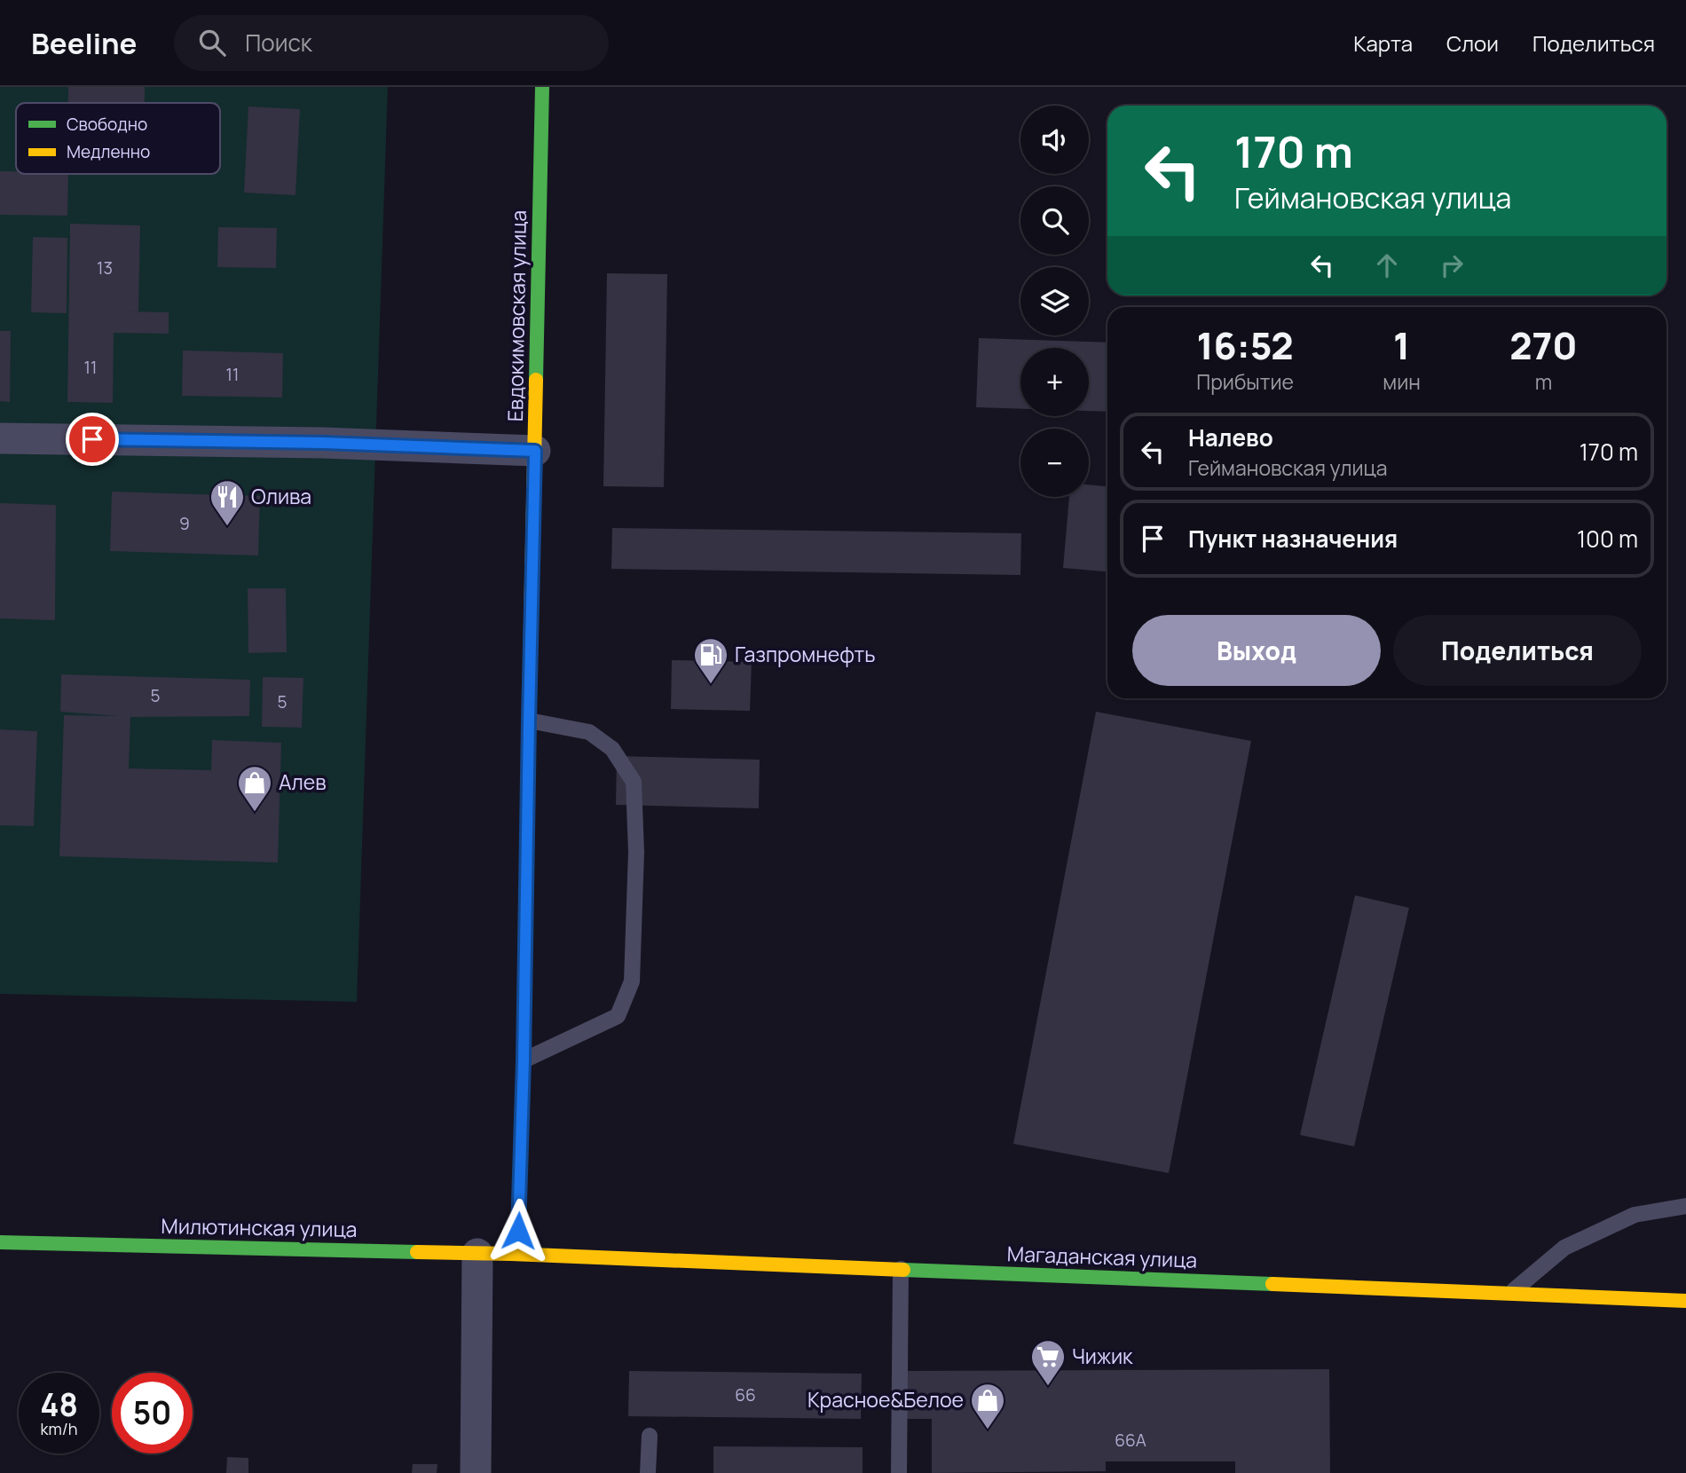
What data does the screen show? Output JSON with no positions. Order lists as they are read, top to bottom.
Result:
{
  "streets": {
    "main road": ["Евдокимовская улица", "Милютинская улица", "Магаданская улица"]
  },
  "crossings": [
    ["Евдокимовская улица", "Милютинская улица"],
    ["Евдокимовская улица", "Магаданская улица"],
    ["Милютинская улица", "Магаданская улица"]
  ],
  "places": {
    "restaurant": ["Олива"],
    "fuel station": ["Газпромнефть"],
    "shop": ["Алев", "Красное&Белое"],
    "supermarket": ["Чижик"]
  },
  "house_numbers": [
    "13",
    "11",
    "11",
    "9",
    "5",
    "5",
    "66",
    "66А"
  ],
  "legend": ["Свободно", "Медленно"],
  "page": {
    "header": "Beeline",
    "search": "Поиск",
    "nav": ["Карта", "Слои", "Поделиться"],
    "map_buttons": ["+", "−"],
    "turn": ["170 m", "Геймановская улица"],
    "eta": [
      "16:52",
      "Прибытие",
      "1",
      "мин",
      "270",
      "m"
    ],
    "list": [
      {
        "name": "Налево",
        "note": "Геймановская улица",
        "value": "170 m"
      },
      {
        "name": "Пункт назначения",
        "value": "100 m"
      }
    ],
    "buttons": ["Выход", "Поделиться"],
    "speed": "48 km/h",
    "limit": "50"
  }
}
